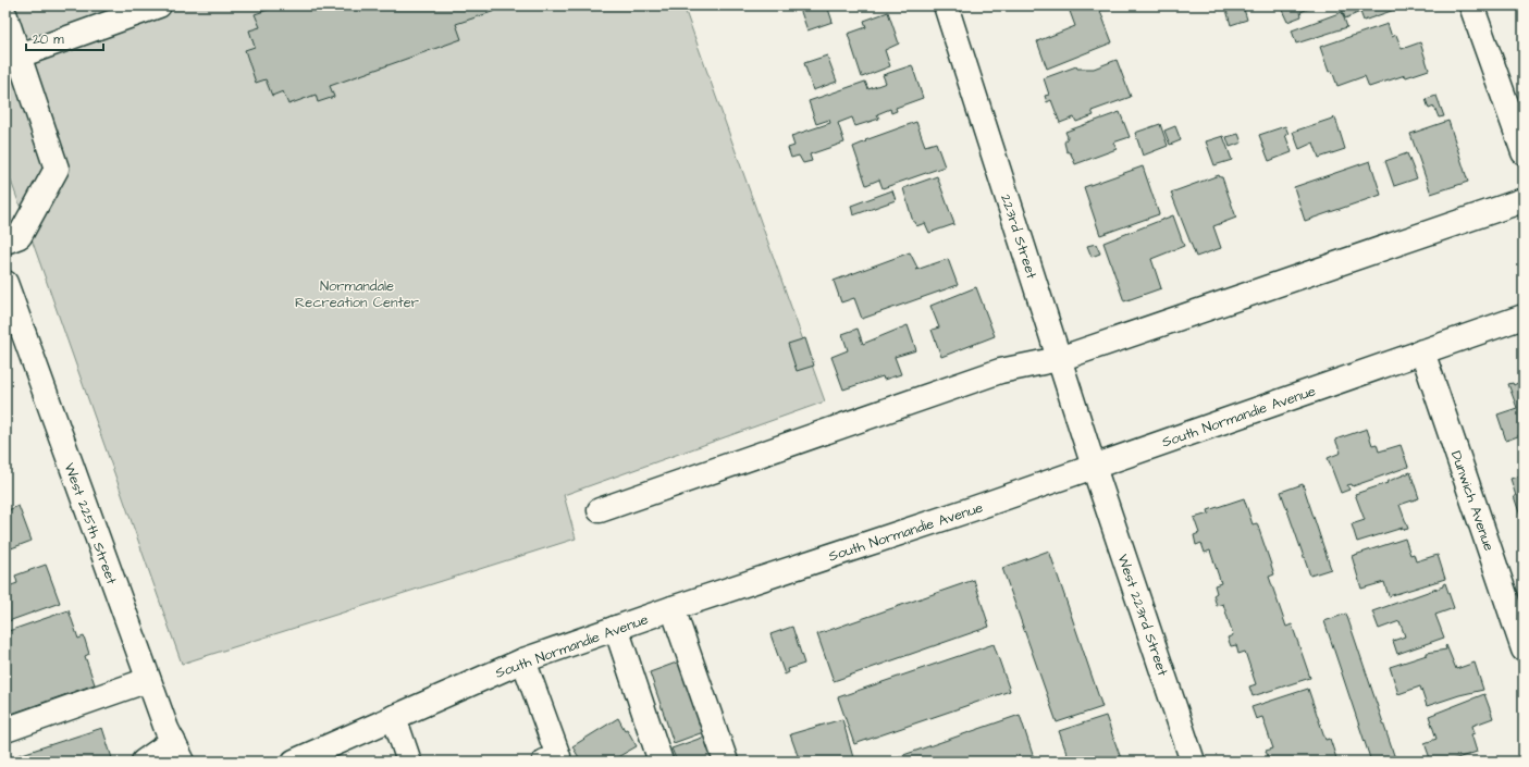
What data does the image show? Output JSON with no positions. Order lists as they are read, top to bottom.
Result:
{
  "streets": {
    "main road": [
      "223rd Street",
      "South Normandie Avenue",
      "Dunwich Avenue",
      "West 225th Street",
      "West 223rd Street"
    ]
  },
  "crossings": [
    ["223rd Street", "South Normandie Avenue"],
    ["223rd Street", "West 223rd Street"],
    ["South Normandie Avenue", "Dunwich Avenue"],
    ["South Normandie Avenue", "West 223rd Street"]
  ],
  "parks": ["Normandale Recreation Center"],
  "scale_bar": "20 m"
}
